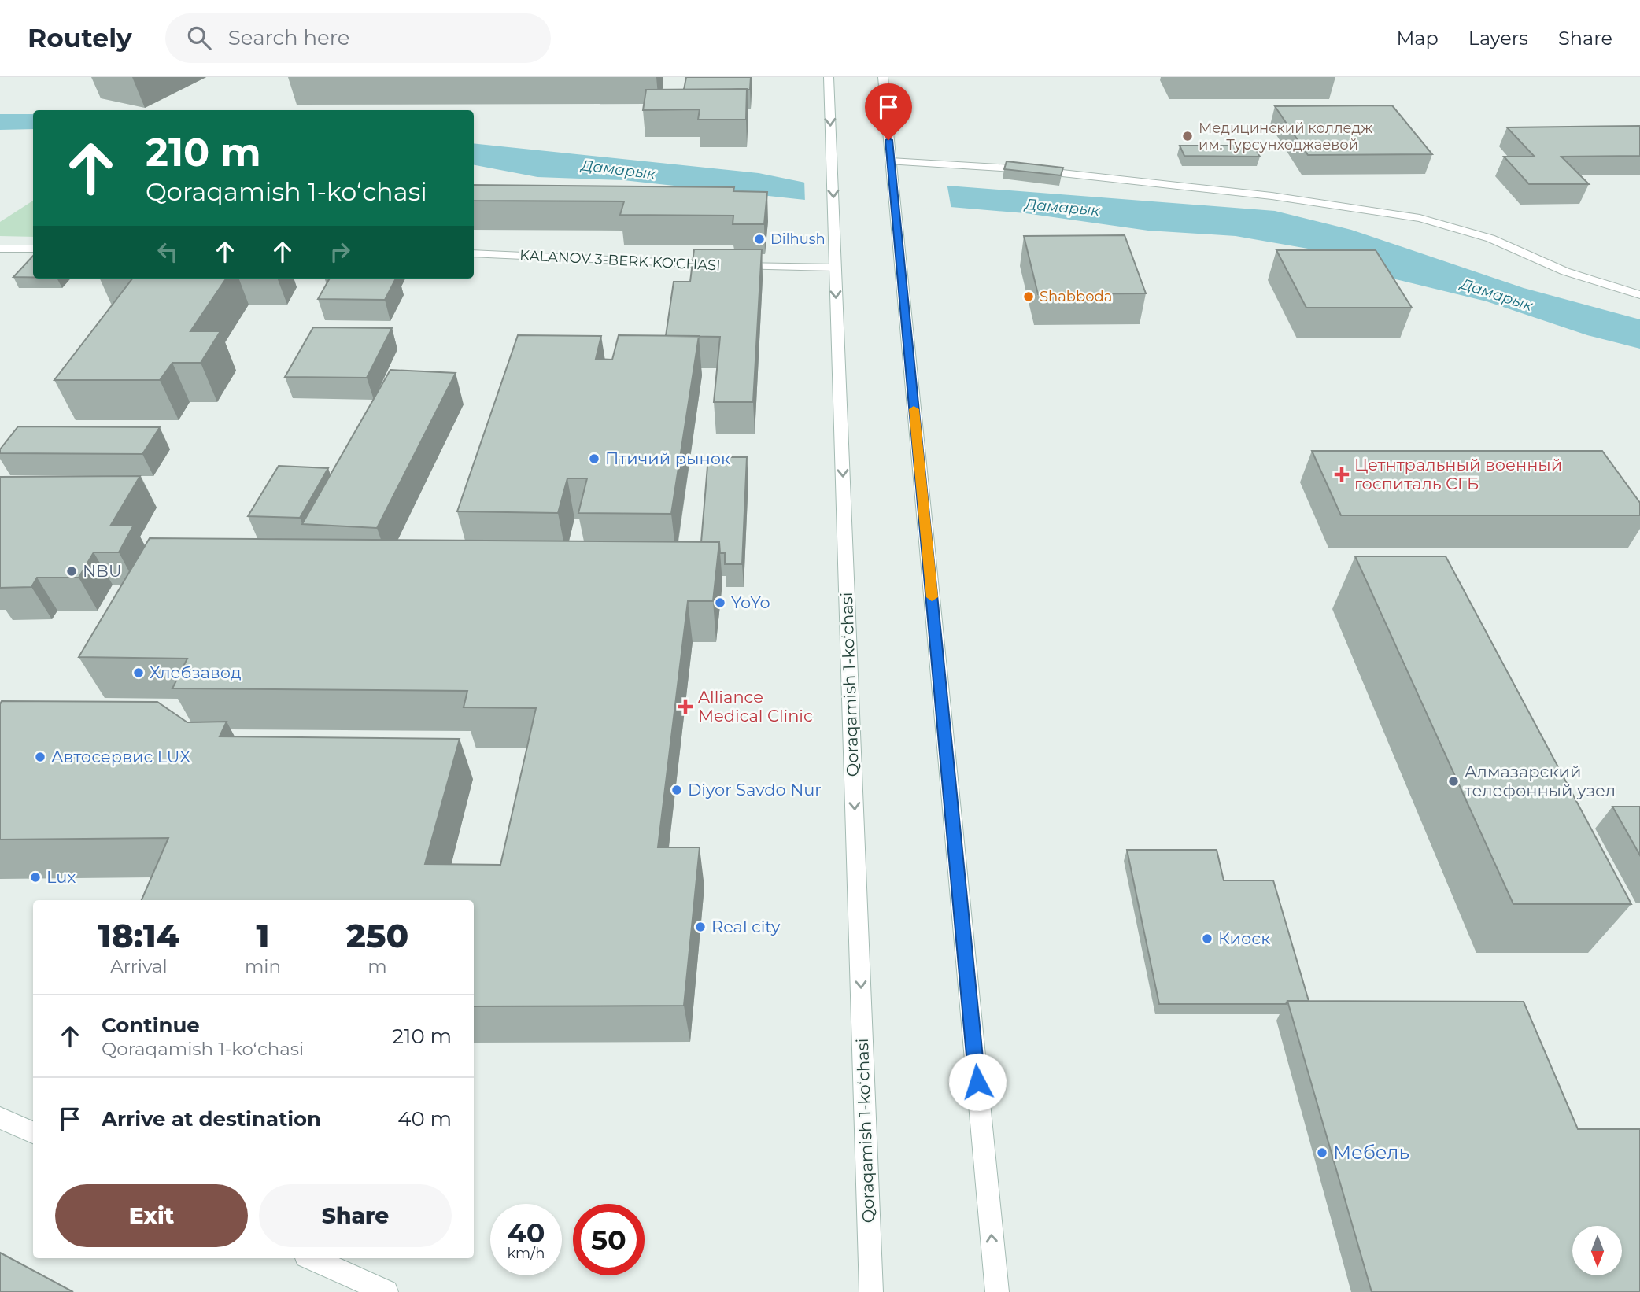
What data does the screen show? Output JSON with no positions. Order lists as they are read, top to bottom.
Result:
{
  "streets": {
    "main road": ["KALANOV 3-BERK KO'CHASI", "Qoraqamish 1-koʻchasi"]
  },
  "crossings": [
    ["KALANOV 3-BERK KO'CHASI", "Qoraqamish 1-koʻchasi"]
  ],
  "water": ["Дамарык"],
  "places": {
    "other": [
      "Медицинский колледж им. Турсунходжаевой",
      "Dilhush",
      "Shabboda",
      "Птичий рынок",
      "NBU",
      "YoYo",
      "Хлебзавод",
      "Автосервис LUX",
      "Алмазарский телефонный узел",
      "Diyor Savdo Nur",
      "Lux",
      "Real city",
      "Киоск",
      "Мебель"
    ],
    "health": ["Цетнтральный военный госпиталь СГБ", "Alliance Medical Clinic"]
  },
  "north": "bottom",
  "page": {
    "header": "Routely",
    "search": "Search here",
    "nav": ["Map", "Layers", "Share"],
    "turn": ["210 m", "Qoraqamish 1-koʻchasi"],
    "eta": [
      "18:14",
      "Arrival",
      "1",
      "min",
      "250",
      "m"
    ],
    "list": [
      {
        "name": "Continue",
        "note": "Qoraqamish 1-koʻchasi",
        "value": "210 m"
      },
      {
        "name": "Arrive at destination",
        "value": "40 m"
      }
    ],
    "buttons": ["Exit", "Share"],
    "speed": "40 km/h",
    "limit": "50"
  }
}
